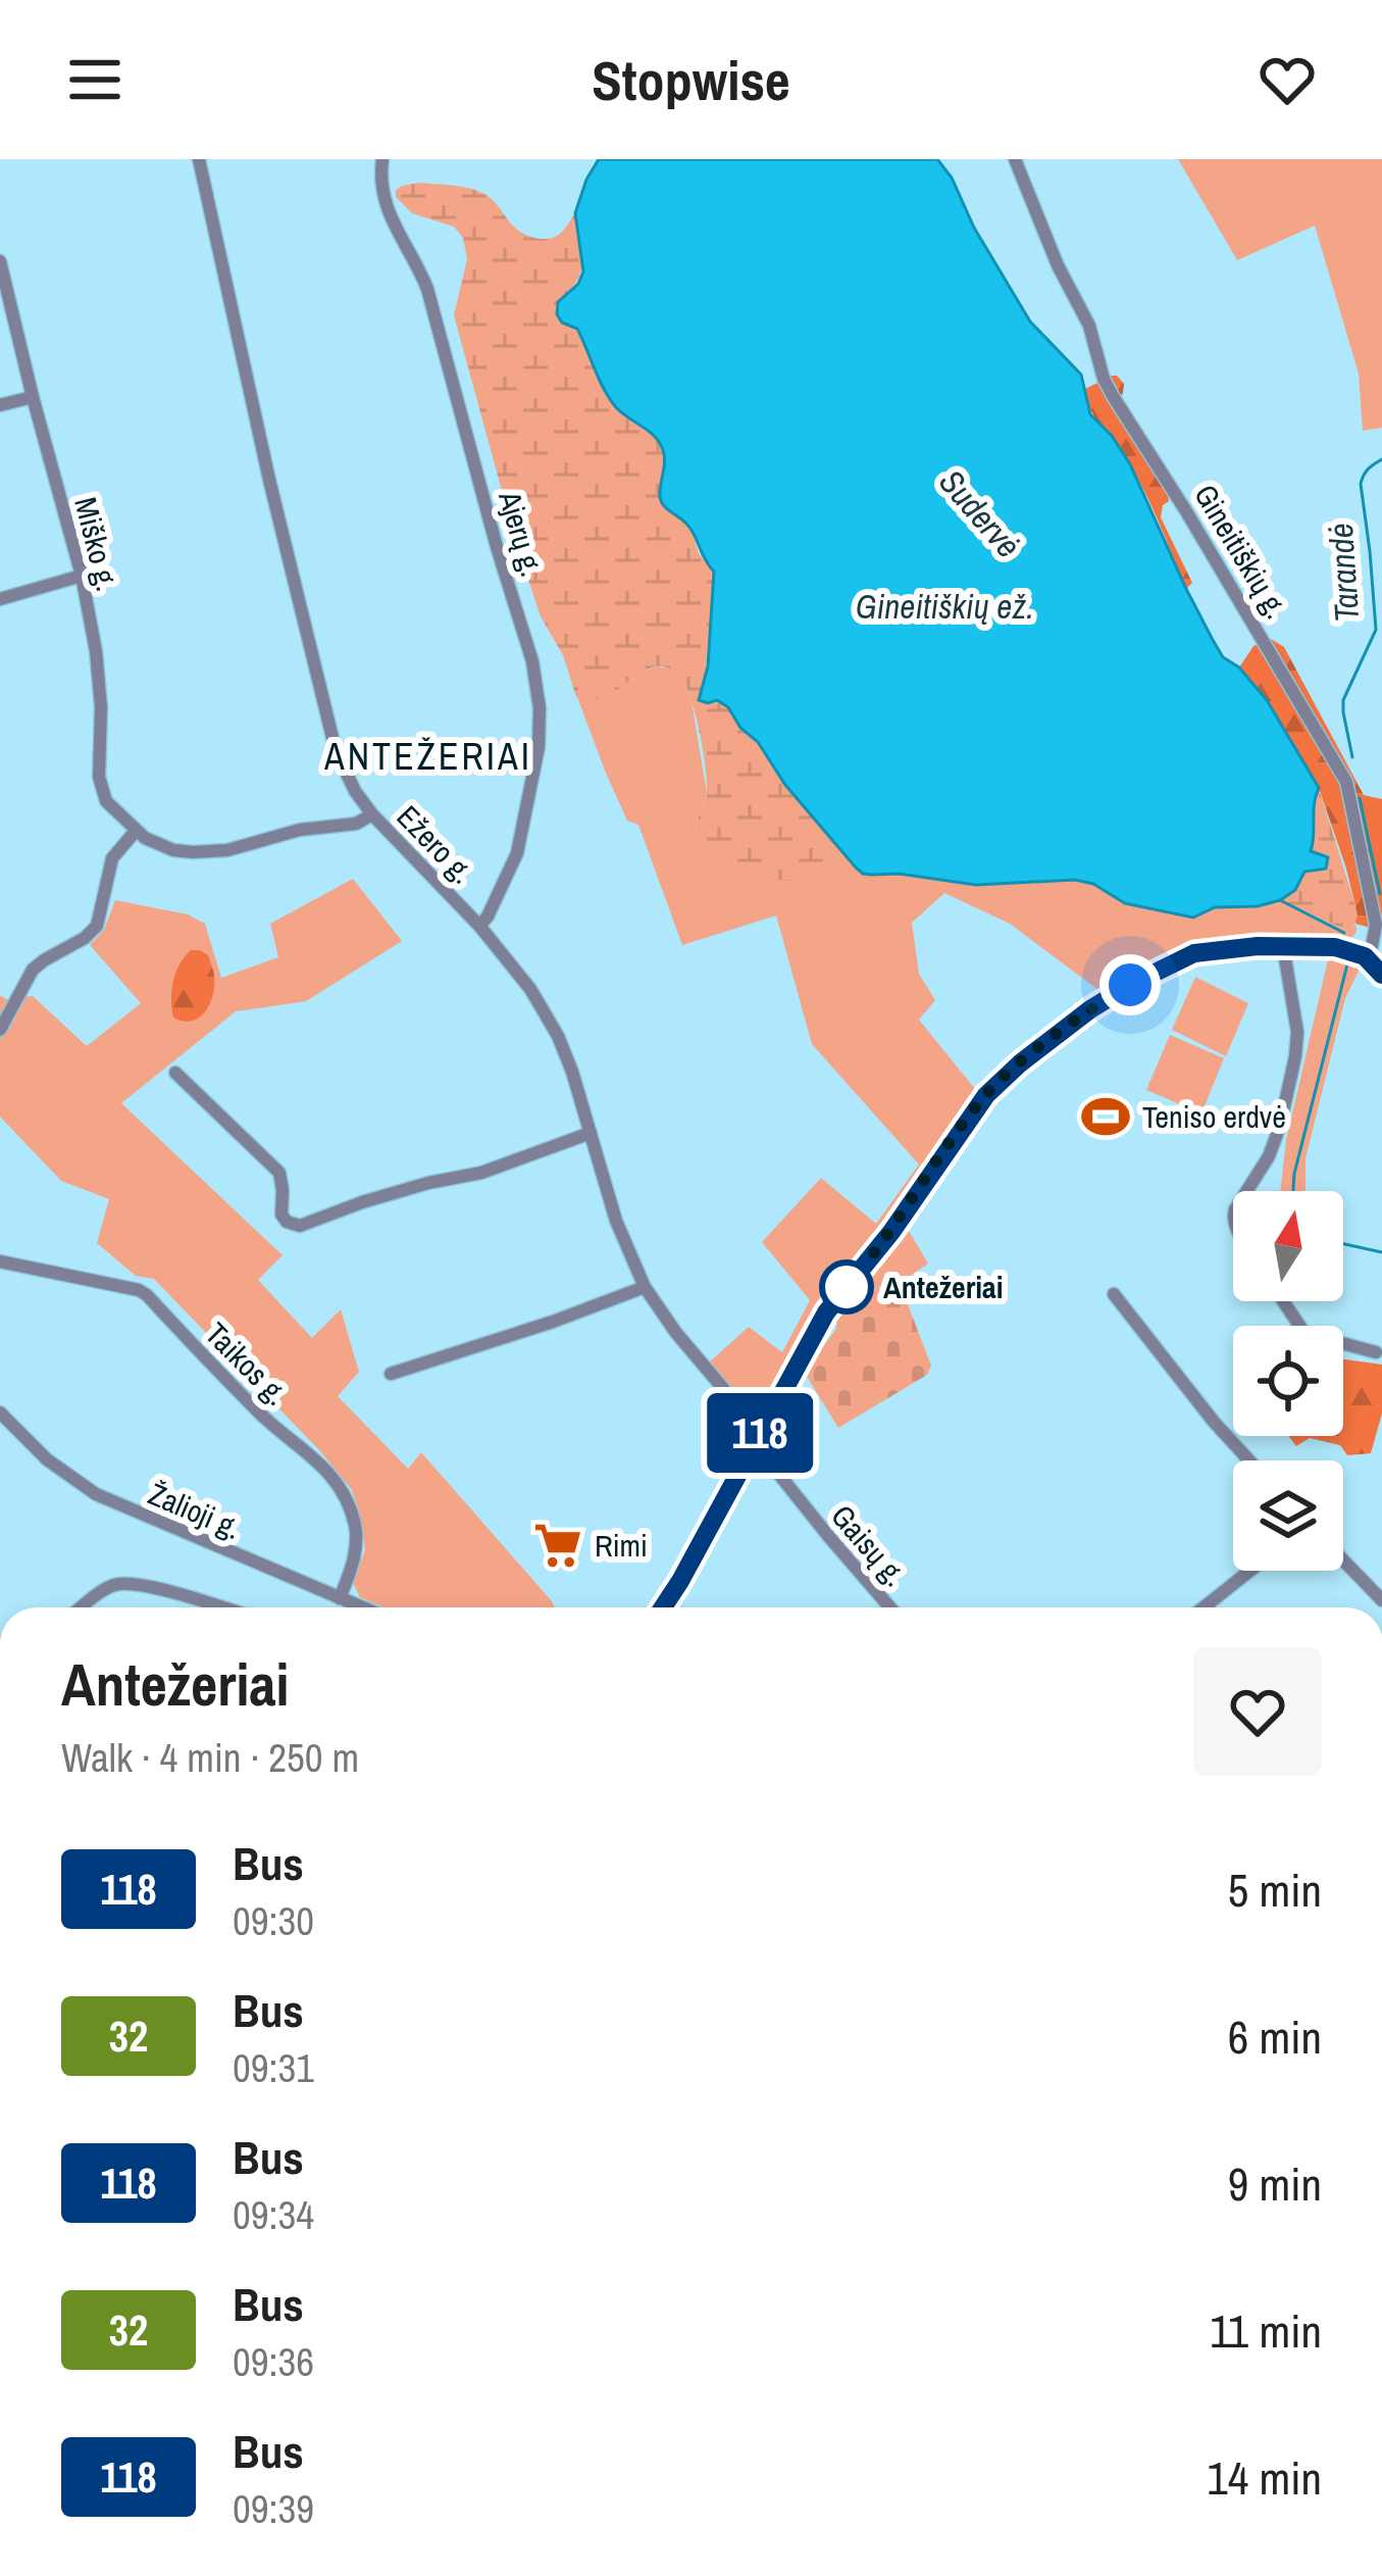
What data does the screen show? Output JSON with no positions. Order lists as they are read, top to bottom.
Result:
{
  "streets": {
    "street": [
      "Ajerų g.",
      "Miško g.",
      "Gineitiškių g.",
      "Ežero g.",
      "Taikos g.",
      "Žalioji g.",
      "Gaisų g."
    ]
  },
  "crossings": [
    ["Ajerų g.", "Ežero g."],
    ["Taikos g.", "Žalioji g."]
  ],
  "districts": ["ANTEŽERIAI"],
  "water": ["Sudervė", "Tarandė", "Gineitiškių ež."],
  "places": {
    "sports": ["Teniso erdvė"],
    "other": ["Antežeriai"],
    "supermarket": ["Rimi"]
  },
  "lines": ["bus line 118"],
  "north": "top",
  "page": {
    "header": "Stopwise",
    "on_map": "118",
    "heading": ["Antežeriai", "Walk · 4 min · 250 m"],
    "list": [
      {
        "mark": "118",
        "name": "Bus",
        "note": "09:30",
        "value": "5 min"
      },
      {
        "mark": "32",
        "name": "Bus",
        "note": "09:31",
        "value": "6 min"
      },
      {
        "mark": "118",
        "name": "Bus",
        "note": "09:34",
        "value": "9 min"
      },
      {
        "mark": "32",
        "name": "Bus",
        "note": "09:36",
        "value": "11 min"
      },
      {
        "mark": "118",
        "name": "Bus",
        "note": "09:39",
        "value": "14 min"
      }
    ]
  }
}
